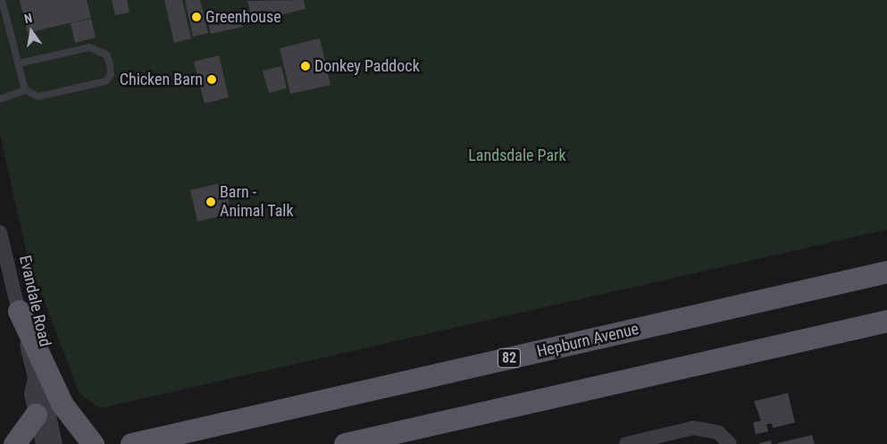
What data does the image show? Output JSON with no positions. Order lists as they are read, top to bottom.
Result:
{
  "streets": {
    "main road": ["Hepburn Avenue", "82"],
    "street": ["Evandale Road"]
  },
  "parks": ["Landsdale Park"],
  "places": [
    "Greenhouse",
    "Donkey Paddock",
    "Chicken Barn",
    "Barn - Animal Talk"
  ],
  "north": "top"
}
